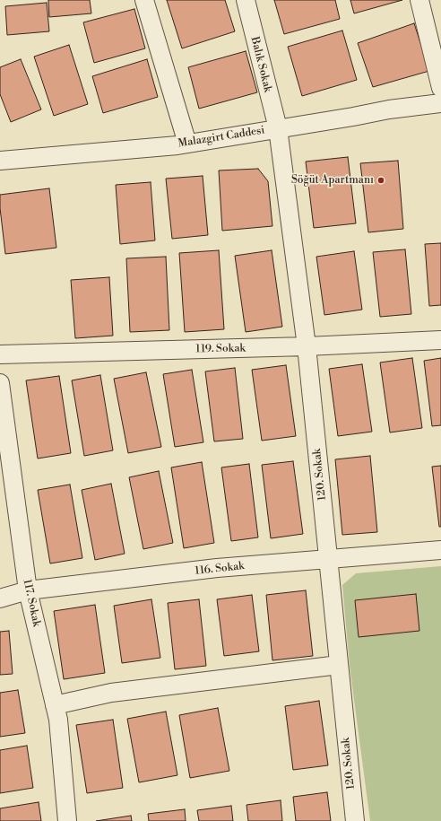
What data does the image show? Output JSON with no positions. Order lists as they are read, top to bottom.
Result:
{
  "streets": {
    "street": [
      "Balık Sokak",
      "Malazgirt Caddesi",
      "119. Sokak",
      "120. Sokak",
      "116. Sokak",
      "117. Sokak"
    ]
  },
  "crossings": [
    ["Balık Sokak", "Malazgirt Caddesi"],
    ["Balık Sokak", "120. Sokak"],
    ["Malazgirt Caddesi", "120. Sokak"],
    ["119. Sokak", "120. Sokak"],
    ["120. Sokak", "116. Sokak"],
    ["116. Sokak", "117. Sokak"]
  ],
  "places": ["Söğüt Apartmanı"]
}
